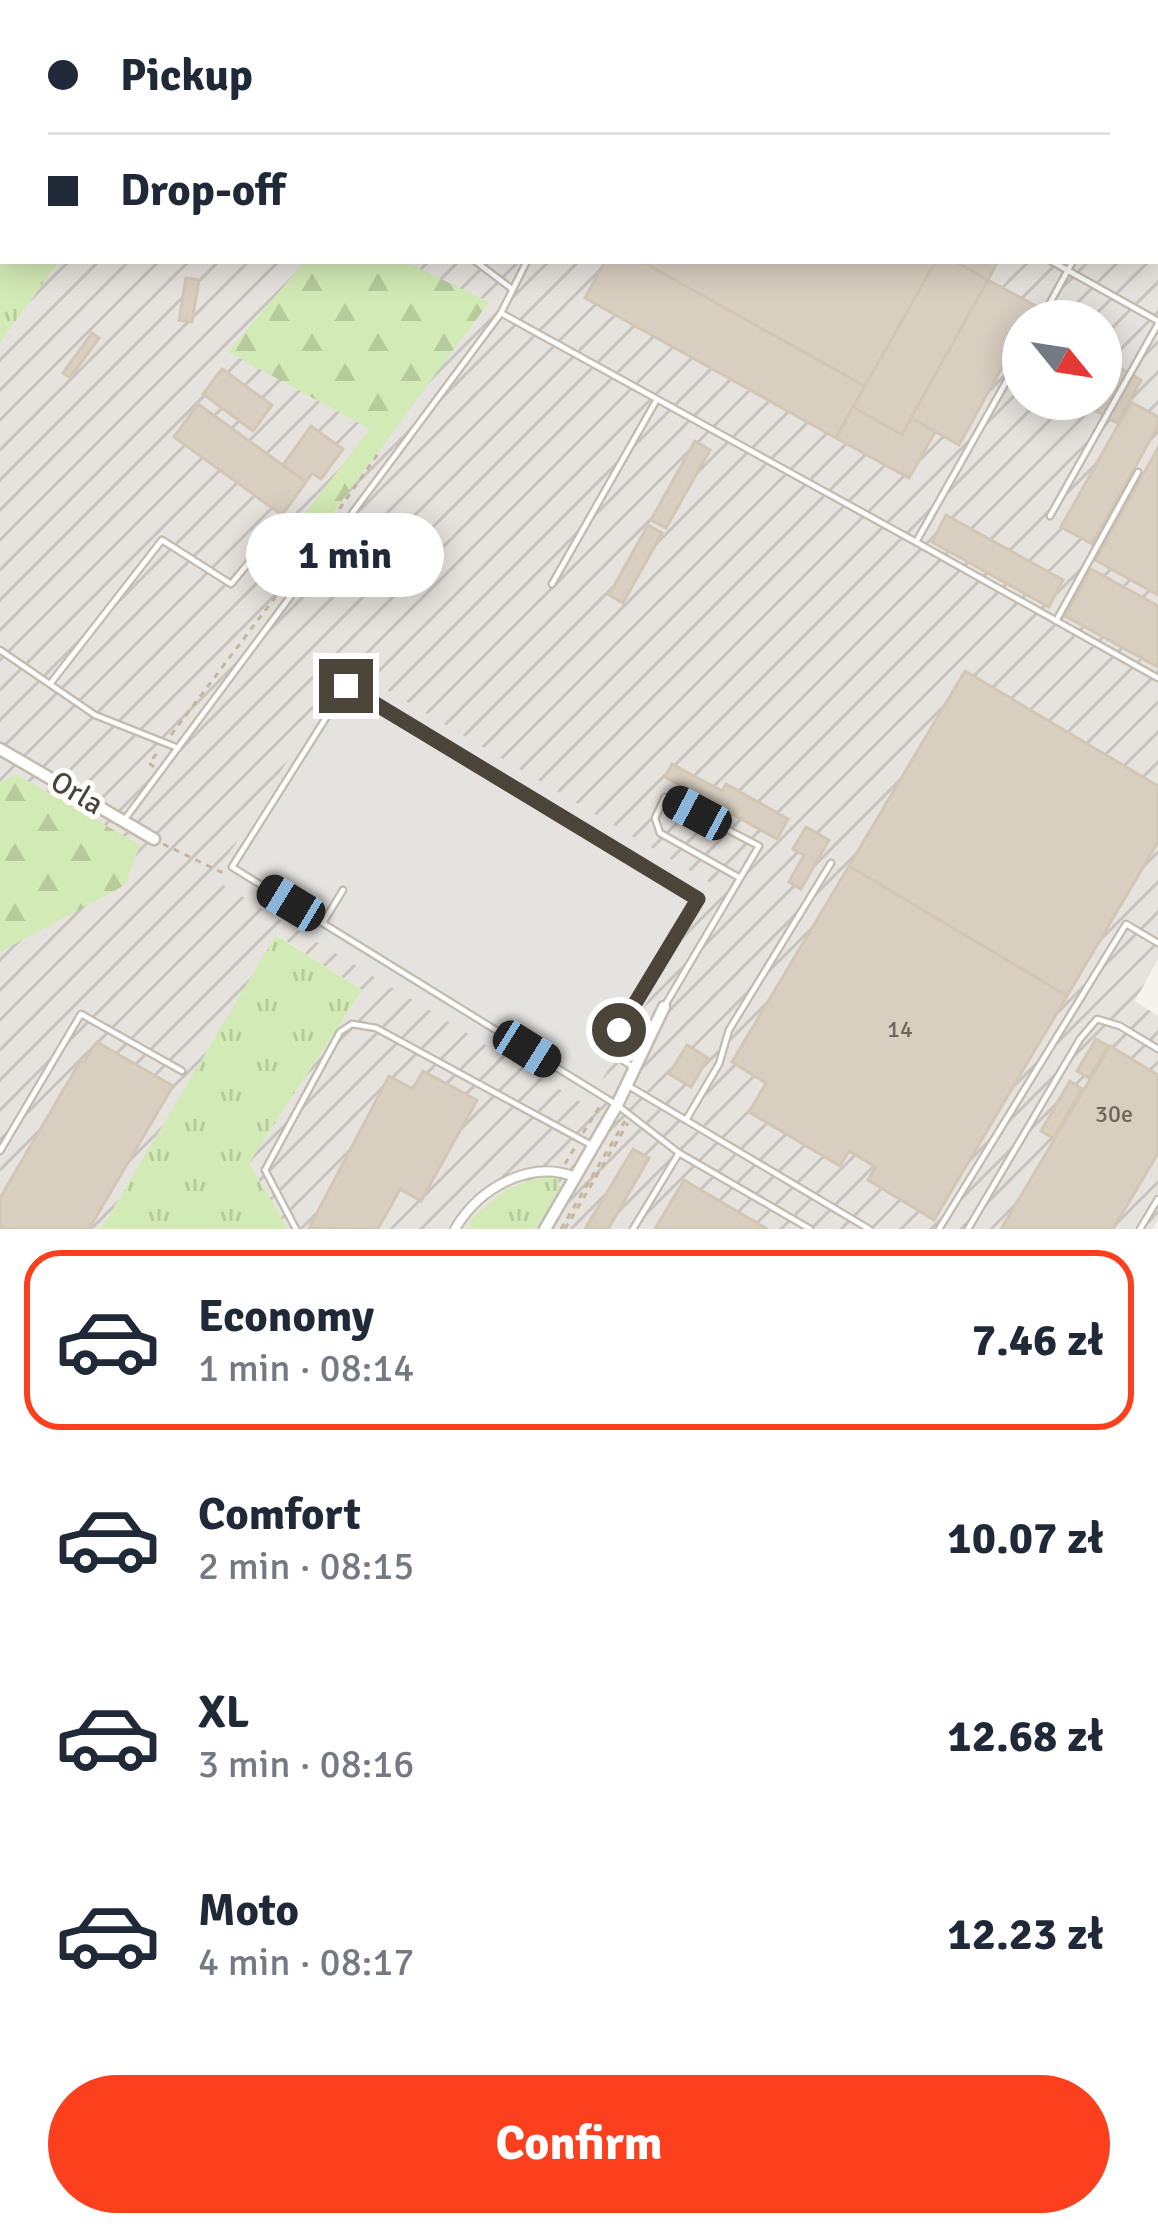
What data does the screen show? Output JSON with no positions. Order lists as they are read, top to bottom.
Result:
{
  "streets": {
    "street": ["Orla"]
  },
  "house_numbers": ["14", "30e"],
  "north": "bottom right",
  "page": {
    "banner": ["Pickup", "Drop-off"],
    "bubble": "1 min",
    "list": [
      {
        "name": "Economy",
        "note": "1 min · 08:14",
        "value": "7.46 zł"
      },
      {
        "name": "Comfort",
        "note": "2 min · 08:15",
        "value": "10.07 zł"
      },
      {
        "name": "XL",
        "note": "3 min · 08:16",
        "value": "12.68 zł"
      },
      {
        "name": "Moto",
        "note": "4 min · 08:17",
        "value": "12.23 zł"
      }
    ],
    "buttons": "Confirm"
  }
}
